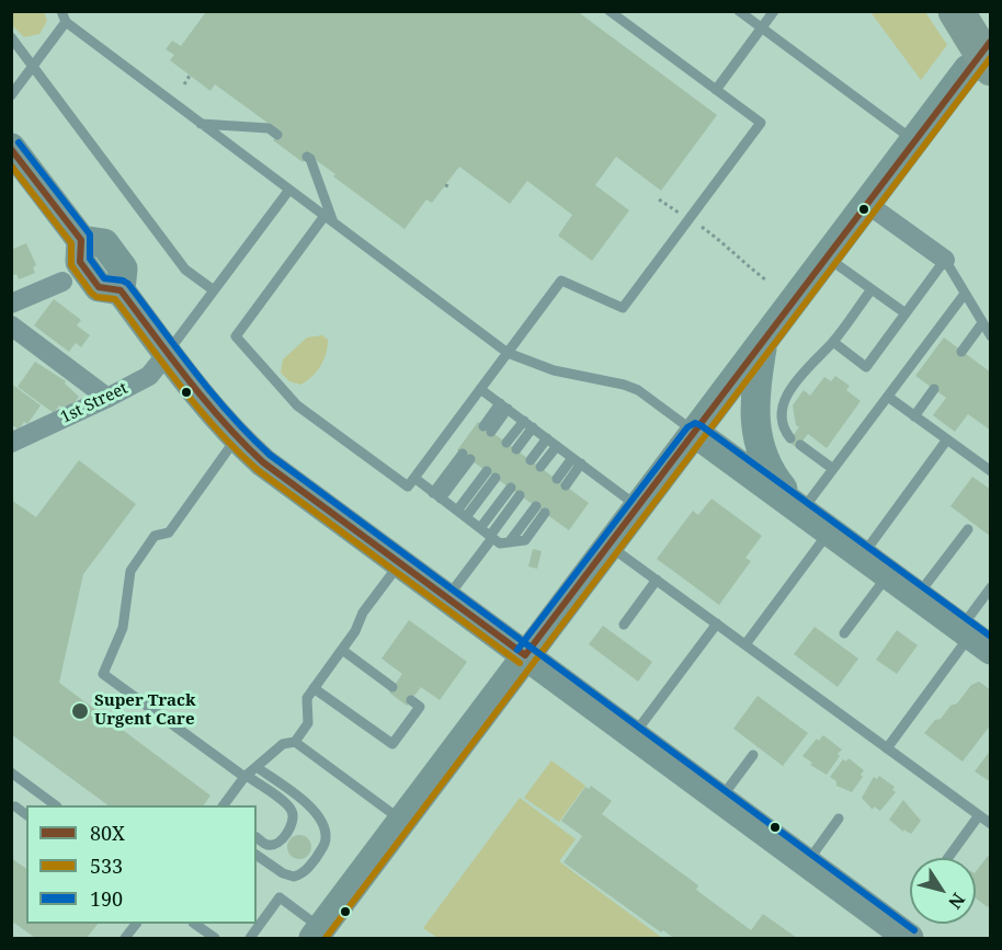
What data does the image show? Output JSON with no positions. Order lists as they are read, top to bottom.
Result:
{
  "streets": {
    "street": ["1st Street"]
  },
  "places": ["Super Track Urgent Care"],
  "lines": ["transit line 80X", "transit line 533", "transit line 190"],
  "legend": ["80X", "533", "190"],
  "north": "bottom right"
}
